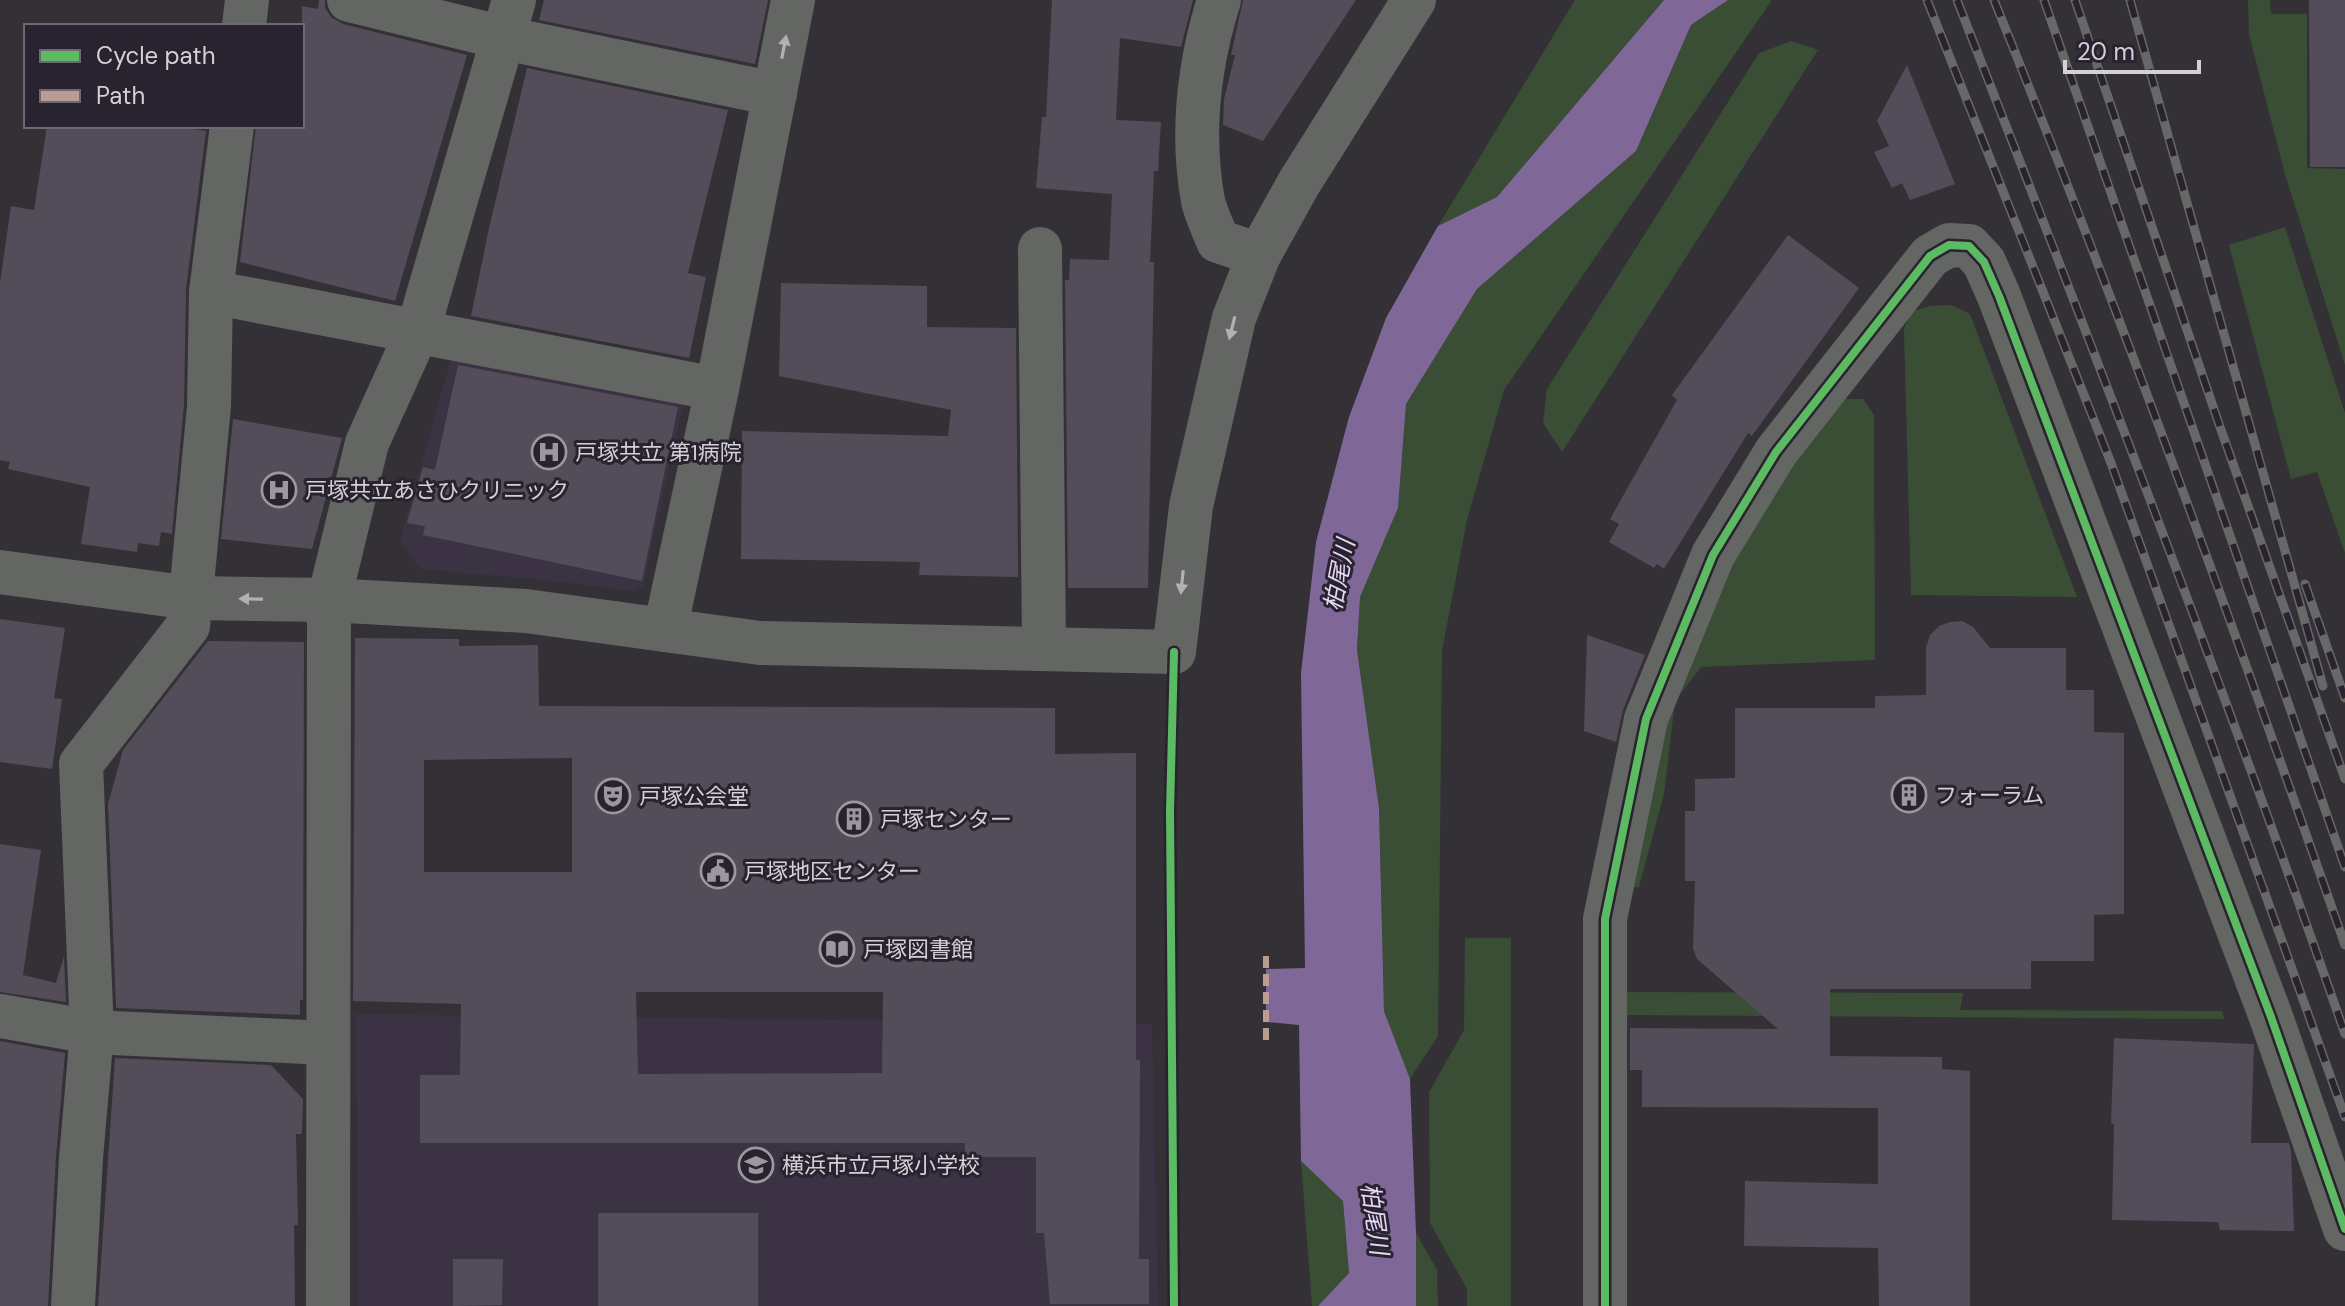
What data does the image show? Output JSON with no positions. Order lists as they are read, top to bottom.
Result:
{
  "water": ["柏尾川"],
  "places": {
    "hospital": ["戸塚共立 第1病院", "戸塚共立あさひクリニック"],
    "building": ["フォーラム", "戸塚センター"],
    "theatre": ["戸塚公会堂"],
    "public building": ["戸塚地区センター"],
    "library": ["戸塚図書館"],
    "school or university": ["横浜市立戸塚小学校"]
  },
  "legend": ["Cycle path", "Path"],
  "scale_bar": "20 m"
}
